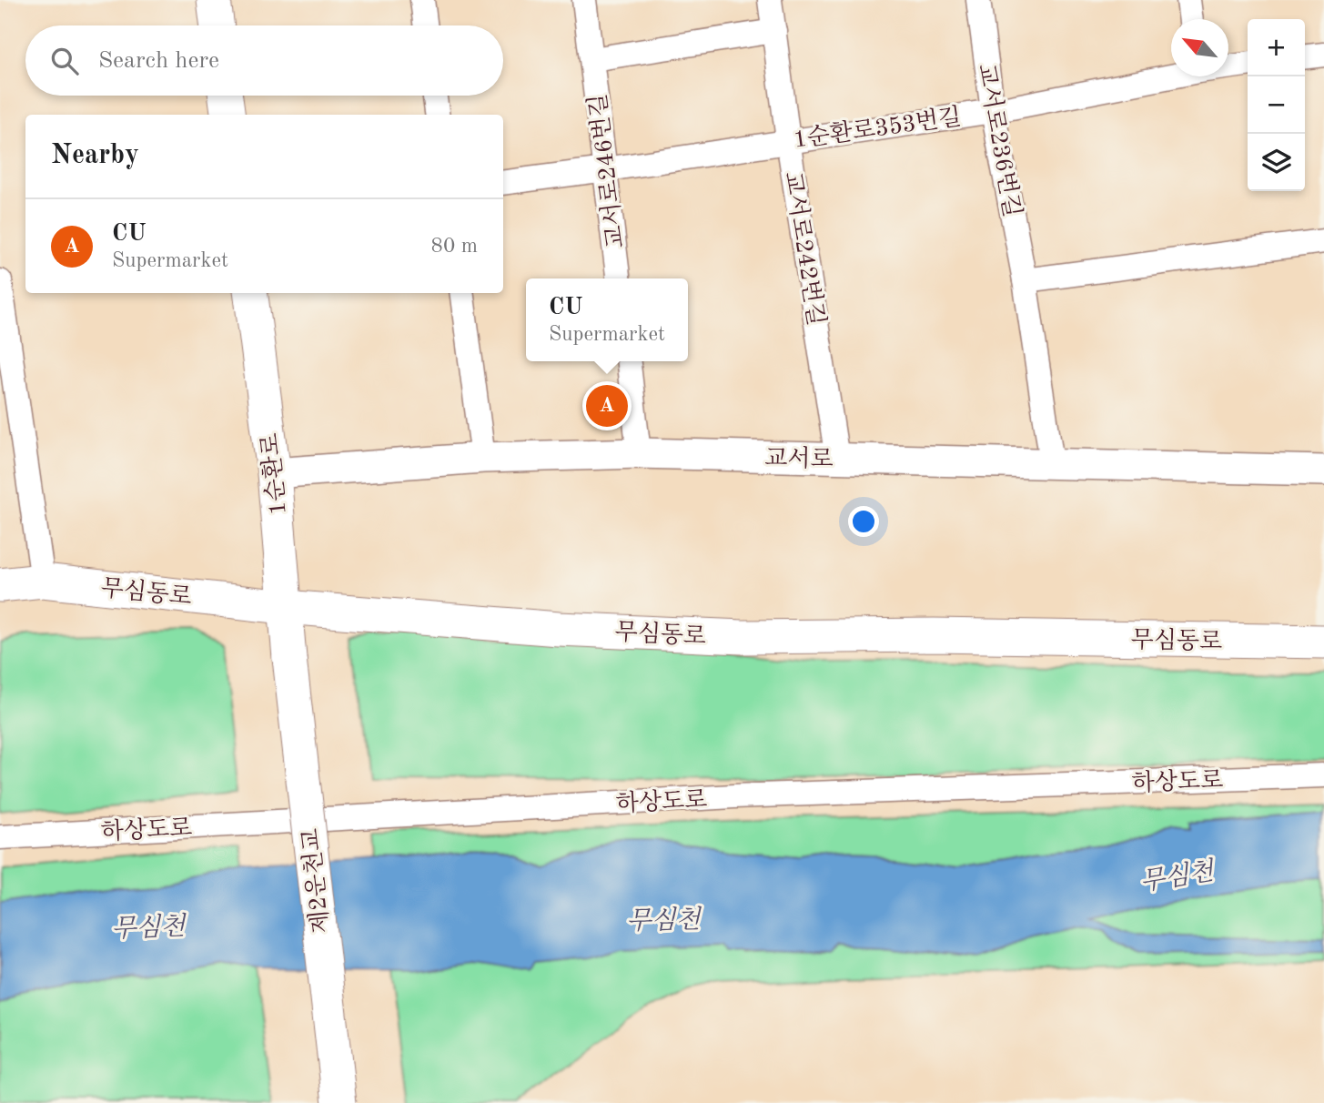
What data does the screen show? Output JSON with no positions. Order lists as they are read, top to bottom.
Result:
{
  "streets": {
    "main road": ["1순환로", "무심동로", "제2운천교"],
    "street": [
      "1순환로353번길",
      "교서로236번길",
      "교서로246번길",
      "교서로242번길",
      "교서로",
      "하상도로"
    ]
  },
  "crossings": [
    ["1순환로353번길", "교서로236번길"],
    ["1순환로353번길", "교서로246번길"],
    ["1순환로353번길", "교서로242번길"],
    ["교서로236번길", "교서로"],
    ["교서로246번길", "교서로242번길"],
    ["교서로242번길", "교서로"],
    ["교서로", "1순환로"],
    ["1순환로", "무심동로"],
    ["1순환로", "제2운천교"]
  ],
  "water": ["무심천"],
  "north": "top left",
  "page": {
    "map_buttons": ["+", "−"],
    "search": "Search here",
    "heading": "Nearby",
    "list": [
      {
        "mark": "A",
        "name": "CU",
        "note": "Supermarket",
        "value": "80 m"
      }
    ],
    "popup": ["CU", "Supermarket"],
    "pins": "A"
  }
}
